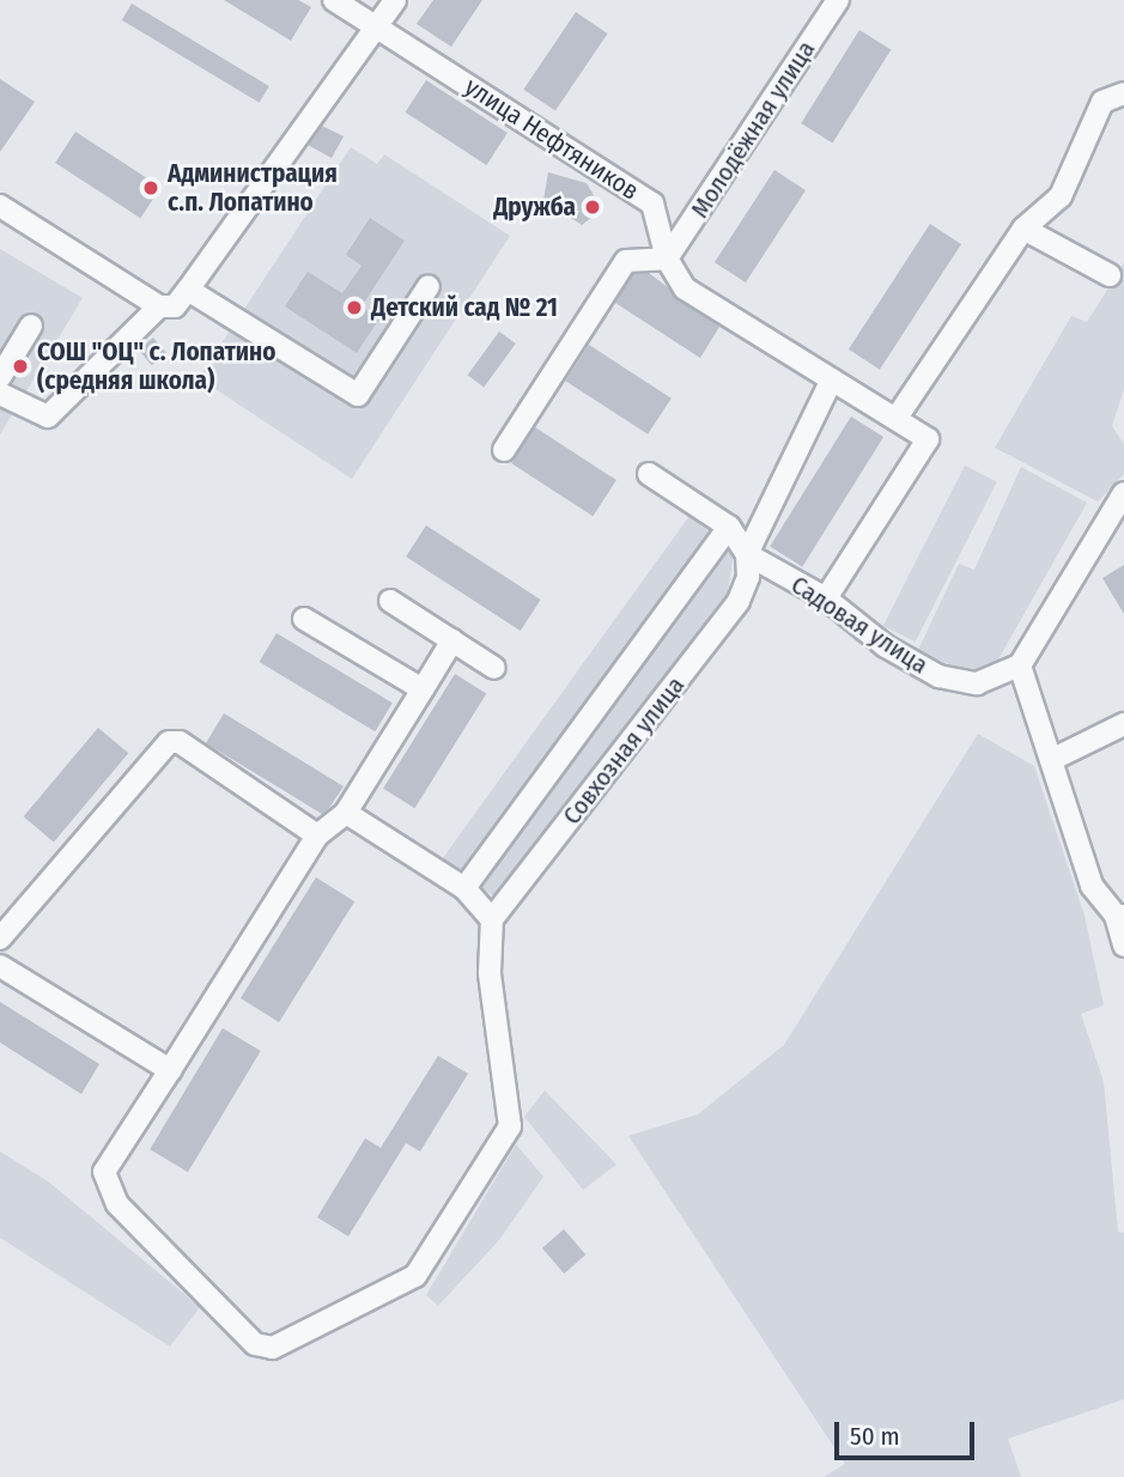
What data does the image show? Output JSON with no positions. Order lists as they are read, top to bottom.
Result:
{
  "streets": {
    "street": [
      "Молодёжная улица",
      "улица Нефтяников",
      "Садовая улица",
      "Совхозная улица"
    ]
  },
  "crossings": [
    ["Молодёжная улица", "улица Нефтяников"],
    ["улица Нефтяников", "Садовая улица"],
    ["улица Нефтяников", "Совхозная улица"],
    ["Садовая улица", "Совхозная улица"]
  ],
  "places": [
    "Администрация с.п. Лопатино",
    "Дружба",
    "Детский сад № 21",
    "СОШ \"ОЦ\" с. Лопатино (средняя школа)"
  ],
  "scale_bar": "50 m"
}
